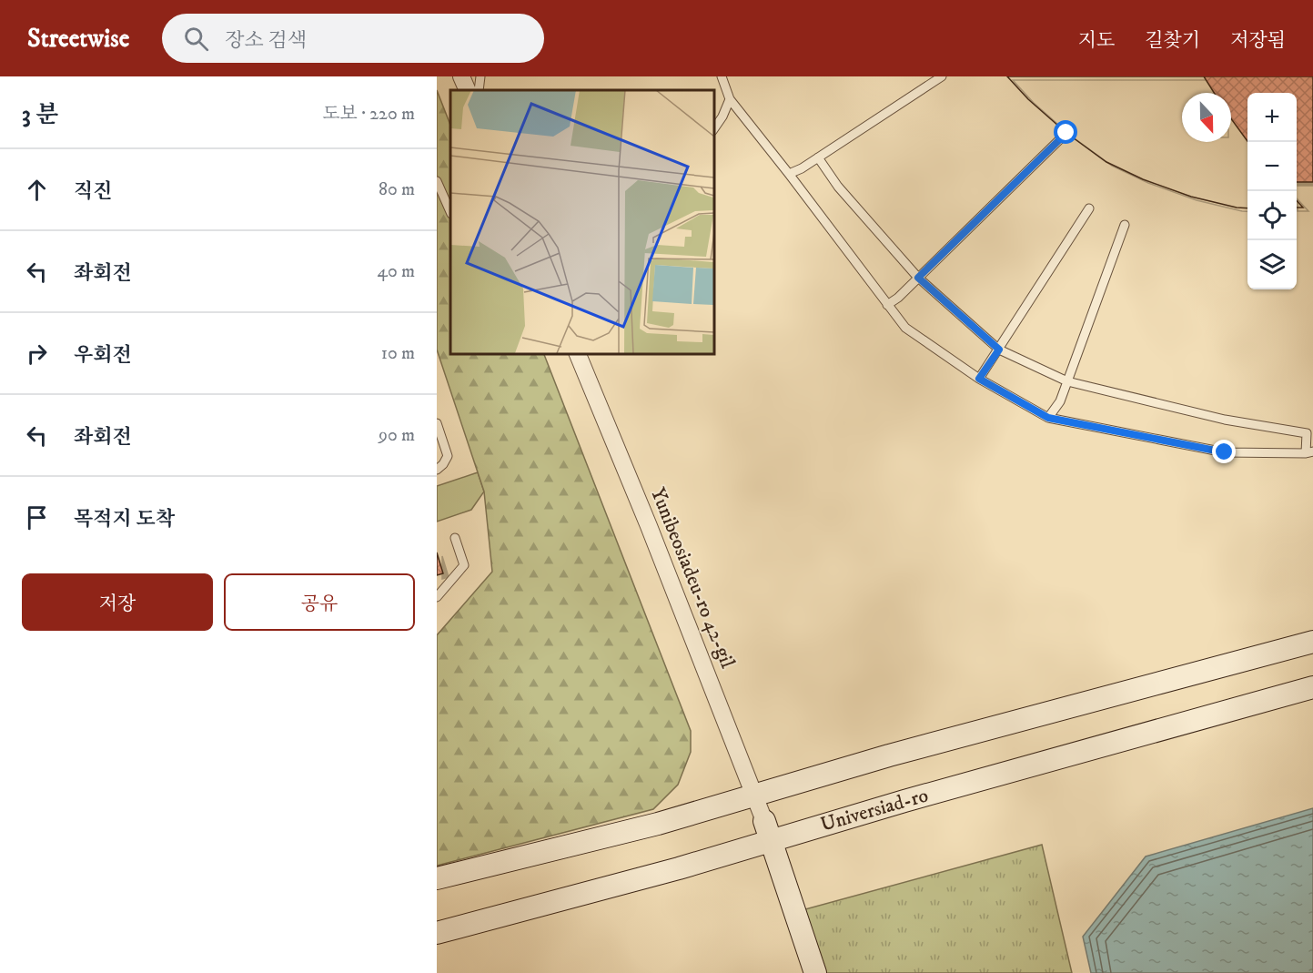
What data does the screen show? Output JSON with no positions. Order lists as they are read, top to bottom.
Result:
{
  "streets": {
    "main road": ["Universiad-ro"],
    "street": ["Yunibeosiadeu-ro 42-gil"]
  },
  "crossings": [
    ["Yunibeosiadeu-ro 42-gil", "Universiad-ro"]
  ],
  "north": "bottom",
  "page": {
    "header": "Streetwise",
    "search": "장소 검색",
    "nav": ["지도", "길찾기", "저장됨"],
    "heading": ["3 분", "도보 · 220 m"],
    "map_buttons": ["+", "−"],
    "list": [
      ["직진", "80 m"],
      ["좌회전", "40 m"],
      ["우회전", "10 m"],
      ["좌회전", "90 m"],
      "목적지 도착"
    ],
    "buttons": ["저장", "공유"]
  }
}
